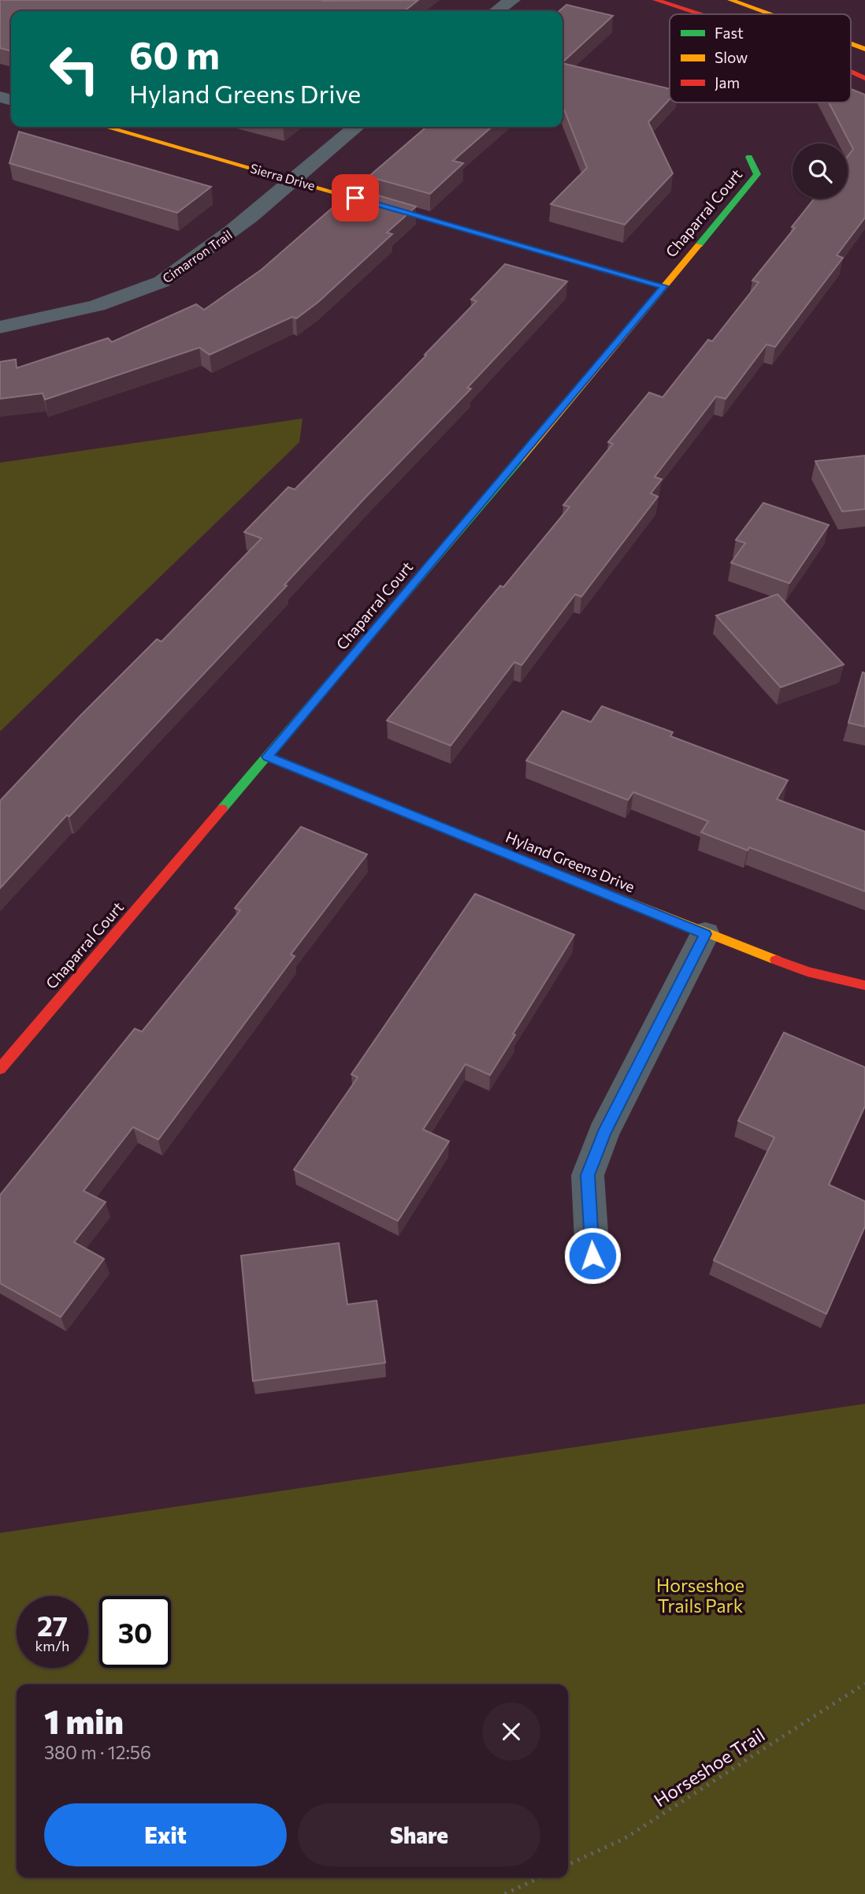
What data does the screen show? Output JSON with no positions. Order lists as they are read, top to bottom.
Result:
{
  "streets": {
    "street": [
      "Sierra Drive",
      "Chaparral Court",
      "Cimarron Trail",
      "Hyland Greens Drive"
    ],
    "path": ["Horseshoe Trail"]
  },
  "crossings": [
    ["Sierra Drive", "Chaparral Court"],
    ["Sierra Drive", "Cimarron Trail"],
    ["Chaparral Court", "Hyland Greens Drive"]
  ],
  "parks": ["Horseshoe Trails Park"],
  "legend": ["Fast", "Slow", "Jam"],
  "page": {
    "turn": ["60 m", "Hyland Greens Drive"],
    "speed": "27 km/h",
    "limit": "30",
    "heading": ["1 min", "380 m · 12:56"],
    "buttons": ["Exit", "Share"]
  }
}
